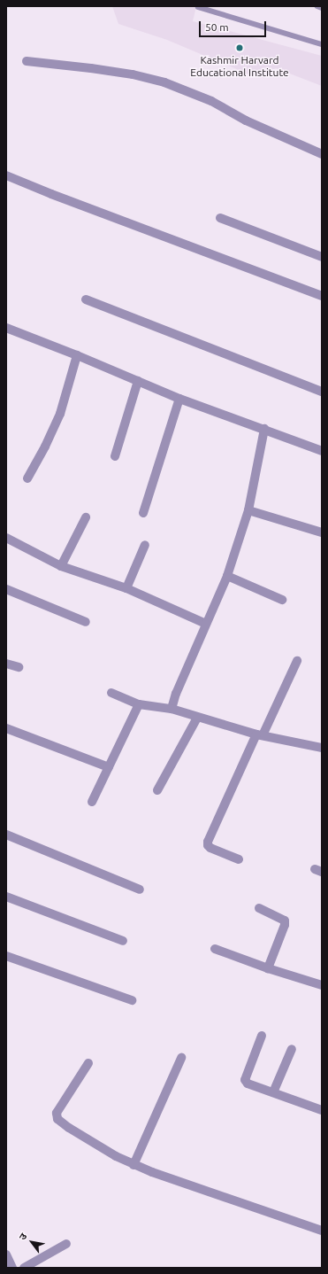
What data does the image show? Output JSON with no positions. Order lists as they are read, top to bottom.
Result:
{
  "places": ["Kashmir Harvard Educational Institute"],
  "scale_bar": "50 m",
  "north": "top left"
}
